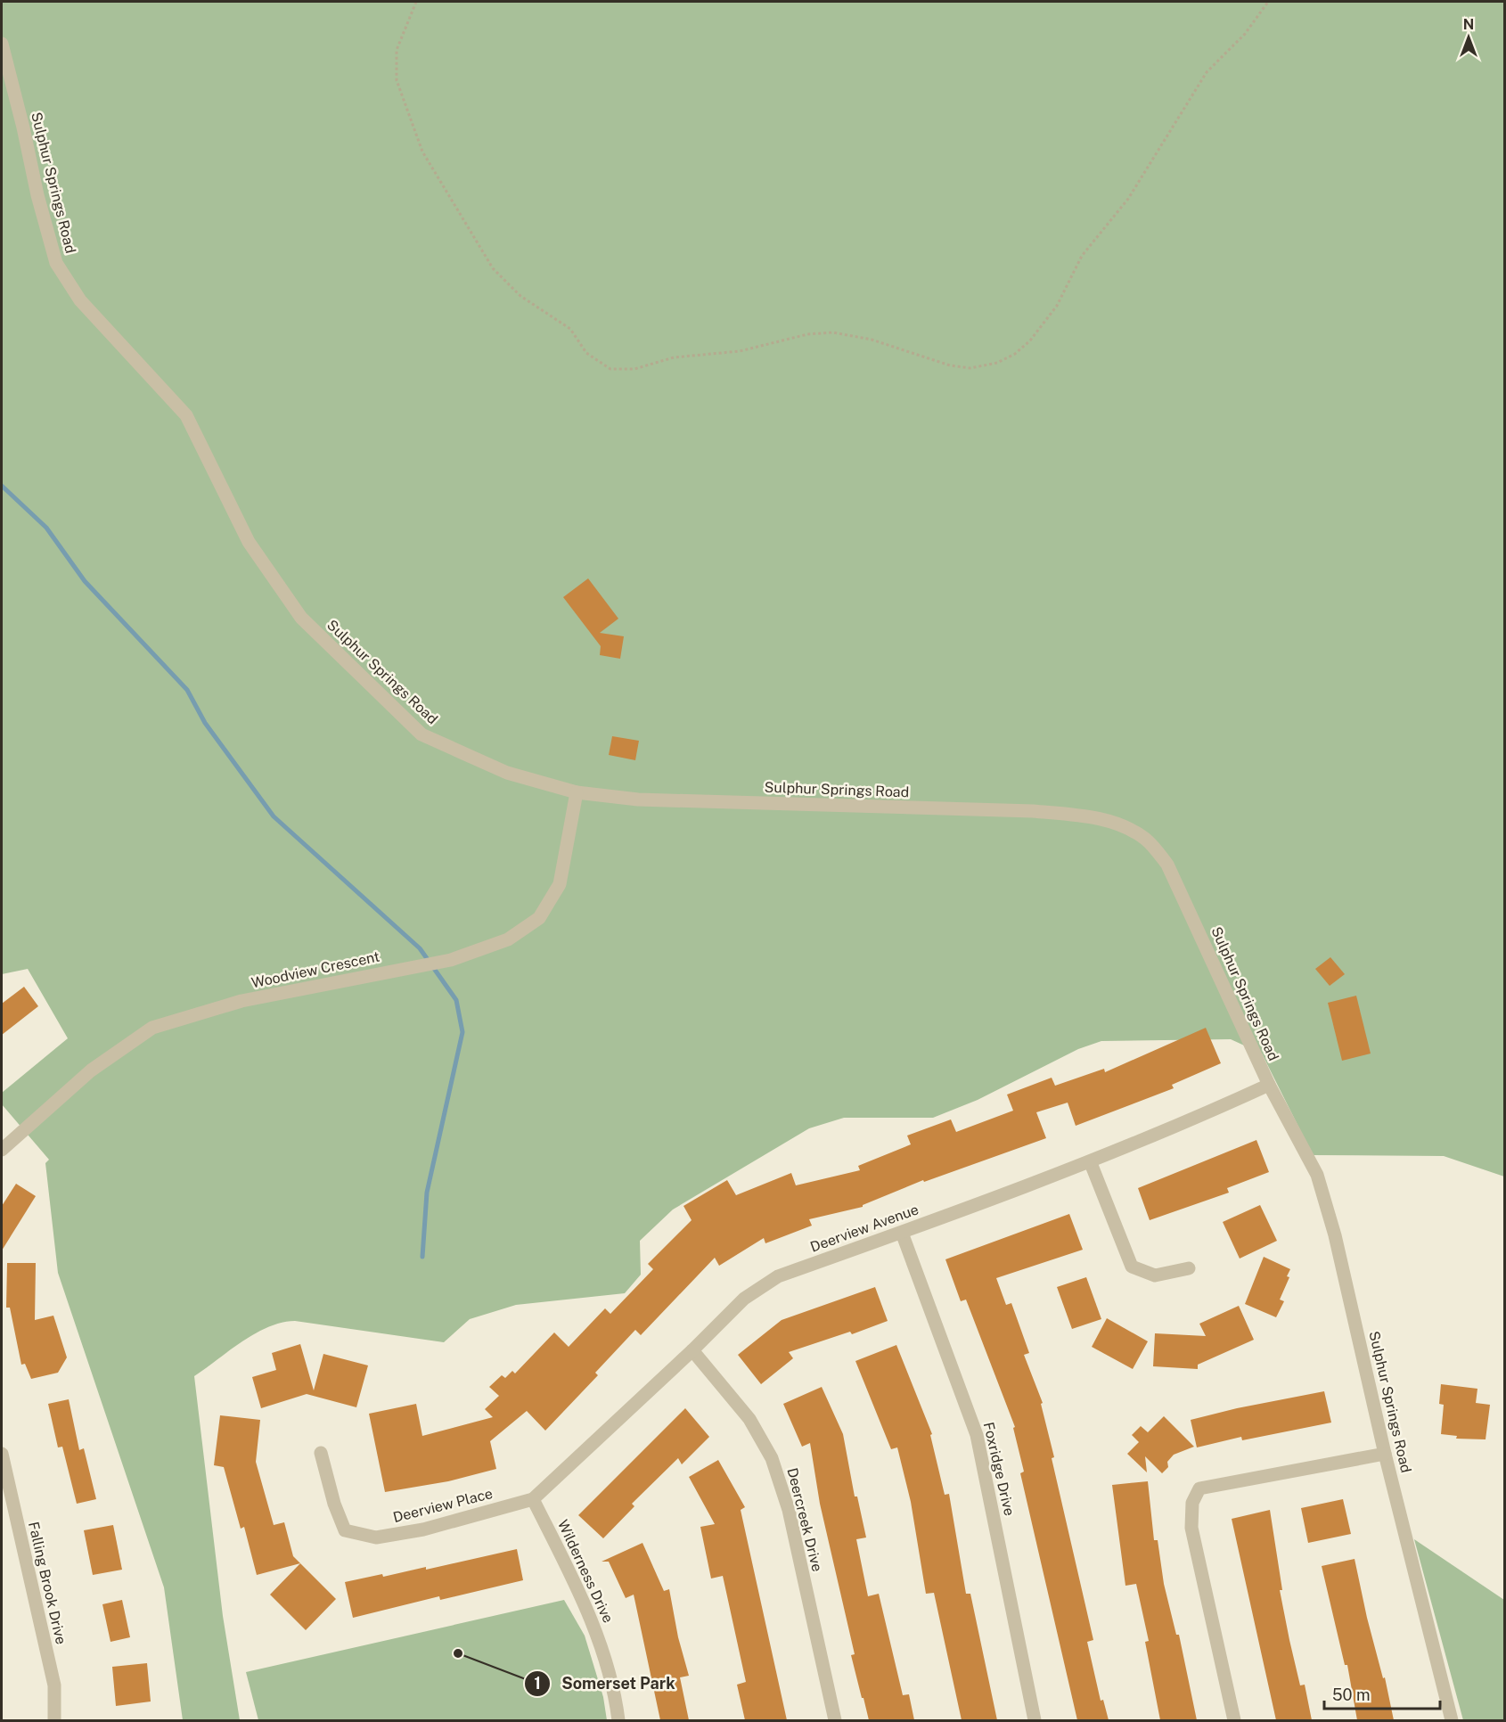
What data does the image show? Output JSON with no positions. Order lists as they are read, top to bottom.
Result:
{
  "streets": {
    "street": [
      "Sulphur Springs Road",
      "Woodview Crescent",
      "Deerview Avenue",
      "Foxridge Drive",
      "Deerview Place",
      "Deercreek Drive",
      "Wilderness Drive",
      "Falling Brook Drive"
    ]
  },
  "crossings": [
    ["Sulphur Springs Road", "Woodview Crescent"],
    ["Sulphur Springs Road", "Deerview Avenue"],
    ["Deerview Avenue", "Foxridge Drive"],
    ["Deerview Avenue", "Deerview Place"],
    ["Deerview Avenue", "Deercreek Drive"],
    ["Deerview Avenue", "Wilderness Drive"],
    ["Deerview Place", "Wilderness Drive"]
  ],
  "places": ["Somerset Park"],
  "scale_bar": "50 m",
  "north": "top"
}
